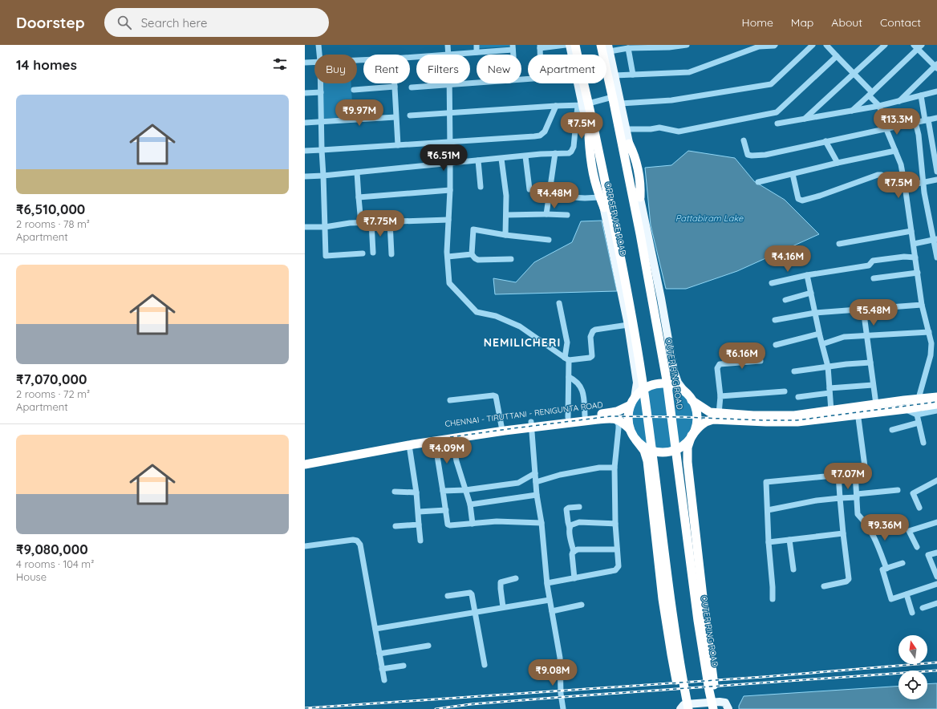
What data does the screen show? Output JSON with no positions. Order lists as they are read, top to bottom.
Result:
{
  "streets": {
    "highway": ["OUTER RING ROAD", "CHENNAI - TIRUTTANI - RENIGUNTA ROAD"],
    "main road": ["ORR SERVICE ROAD"]
  },
  "crossings": [
    ["ORR SERVICE ROAD", "CHENNAI - TIRUTTANI - RENIGUNTA ROAD"]
  ],
  "districts": ["NEMILICHERI"],
  "water": ["Pattabiram Lake"],
  "north": "top",
  "page": {
    "header": "Doorstep",
    "search": "Search here",
    "nav": [
      "Home",
      "Map",
      "About",
      "Contact"
    ],
    "heading": "14 homes",
    "chip": [
      "Buy",
      "Rent",
      "Filters",
      "New",
      "Apartment"
    ],
    "list": [
      {
        "name": "₹6,510,000",
        "note": "2 rooms · 78 m² · Apartment"
      },
      {
        "name": "₹7,070,000",
        "note": "2 rooms · 72 m² · Apartment"
      },
      {
        "name": "₹9,080,000",
        "note": "4 rooms · 104 m² · House"
      }
    ],
    "price": [
      "₹9.97M",
      "₹13.3M",
      "₹7.5M",
      "₹6.51M",
      "₹7.5M",
      "₹4.48M",
      "₹7.75M",
      "₹4.16M",
      "₹5.48M",
      "₹6.16M",
      "₹4.09M",
      "₹7.07M",
      "₹9.36M",
      "₹9.08M"
    ]
  }
}
